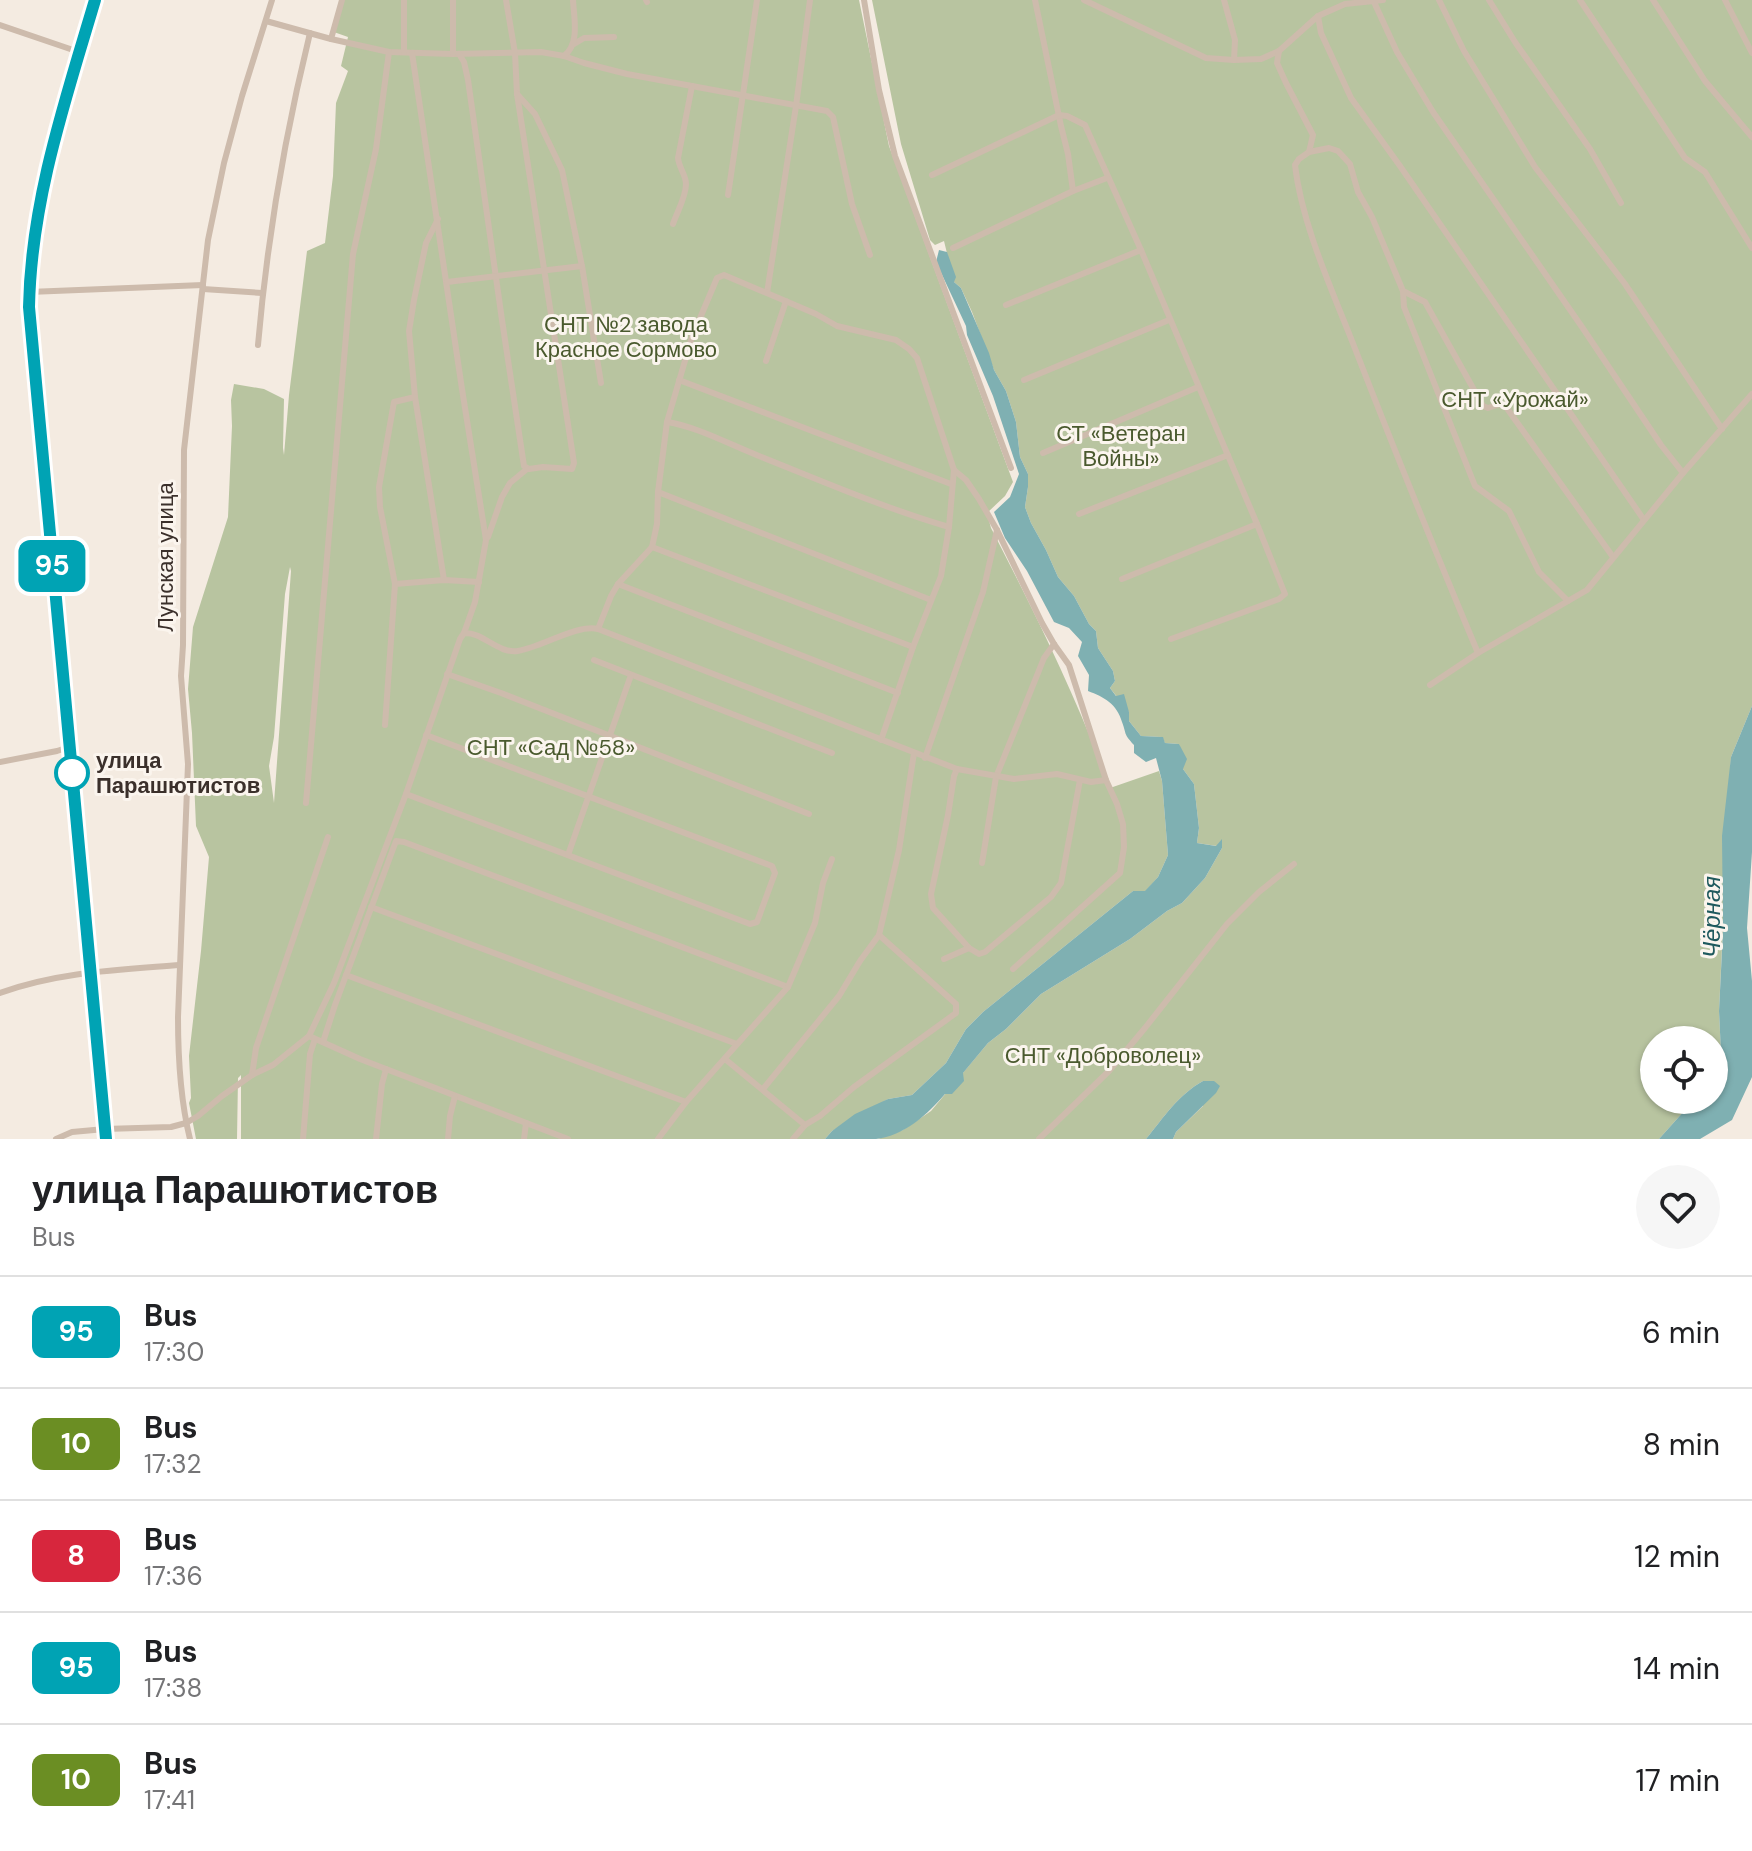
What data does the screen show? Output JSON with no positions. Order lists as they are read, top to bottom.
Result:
{
  "streets": {
    "street": ["Лунская улица"]
  },
  "water": ["Чёрная"],
  "parks": [
    "СНТ №2 завода Красное Сормово",
    "СНТ «Урожай»",
    "СТ «Ветеран Войны»",
    "СНТ «Сад №58»",
    "СНТ «Доброволец»"
  ],
  "places": ["улица Парашютистов"],
  "lines": ["bus line 95"],
  "page": {
    "on_map": "95",
    "heading": ["улица Парашютистов", "Bus"],
    "list": [
      {
        "mark": "95",
        "name": "Bus",
        "note": "17:30",
        "value": "6 min"
      },
      {
        "mark": "10",
        "name": "Bus",
        "note": "17:32",
        "value": "8 min"
      },
      {
        "mark": "8",
        "name": "Bus",
        "note": "17:36",
        "value": "12 min"
      },
      {
        "mark": "95",
        "name": "Bus",
        "note": "17:38",
        "value": "14 min"
      },
      {
        "mark": "10",
        "name": "Bus",
        "note": "17:41",
        "value": "17 min"
      }
    ]
  }
}
